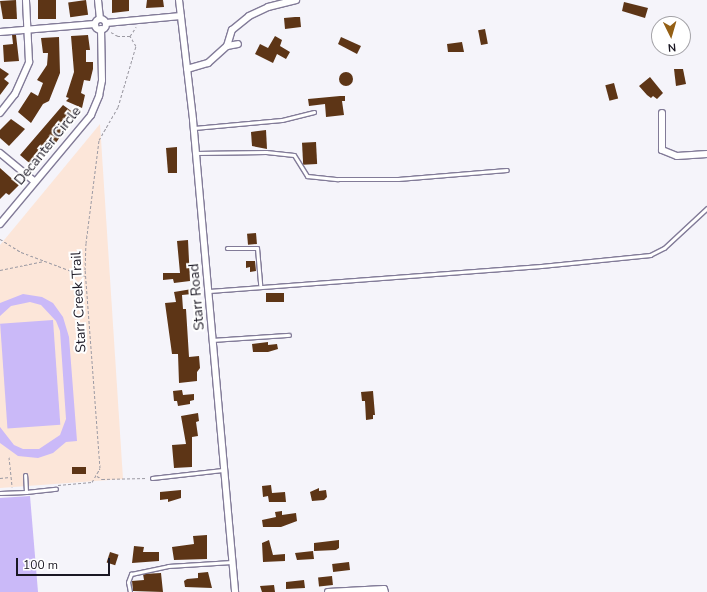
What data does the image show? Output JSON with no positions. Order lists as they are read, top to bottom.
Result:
{
  "streets": {
    "street": ["Decanter Circle", "Starr Road"],
    "path": ["Starr Creek Trail"]
  },
  "scale_bar": "100 m",
  "north": "bottom"
}
